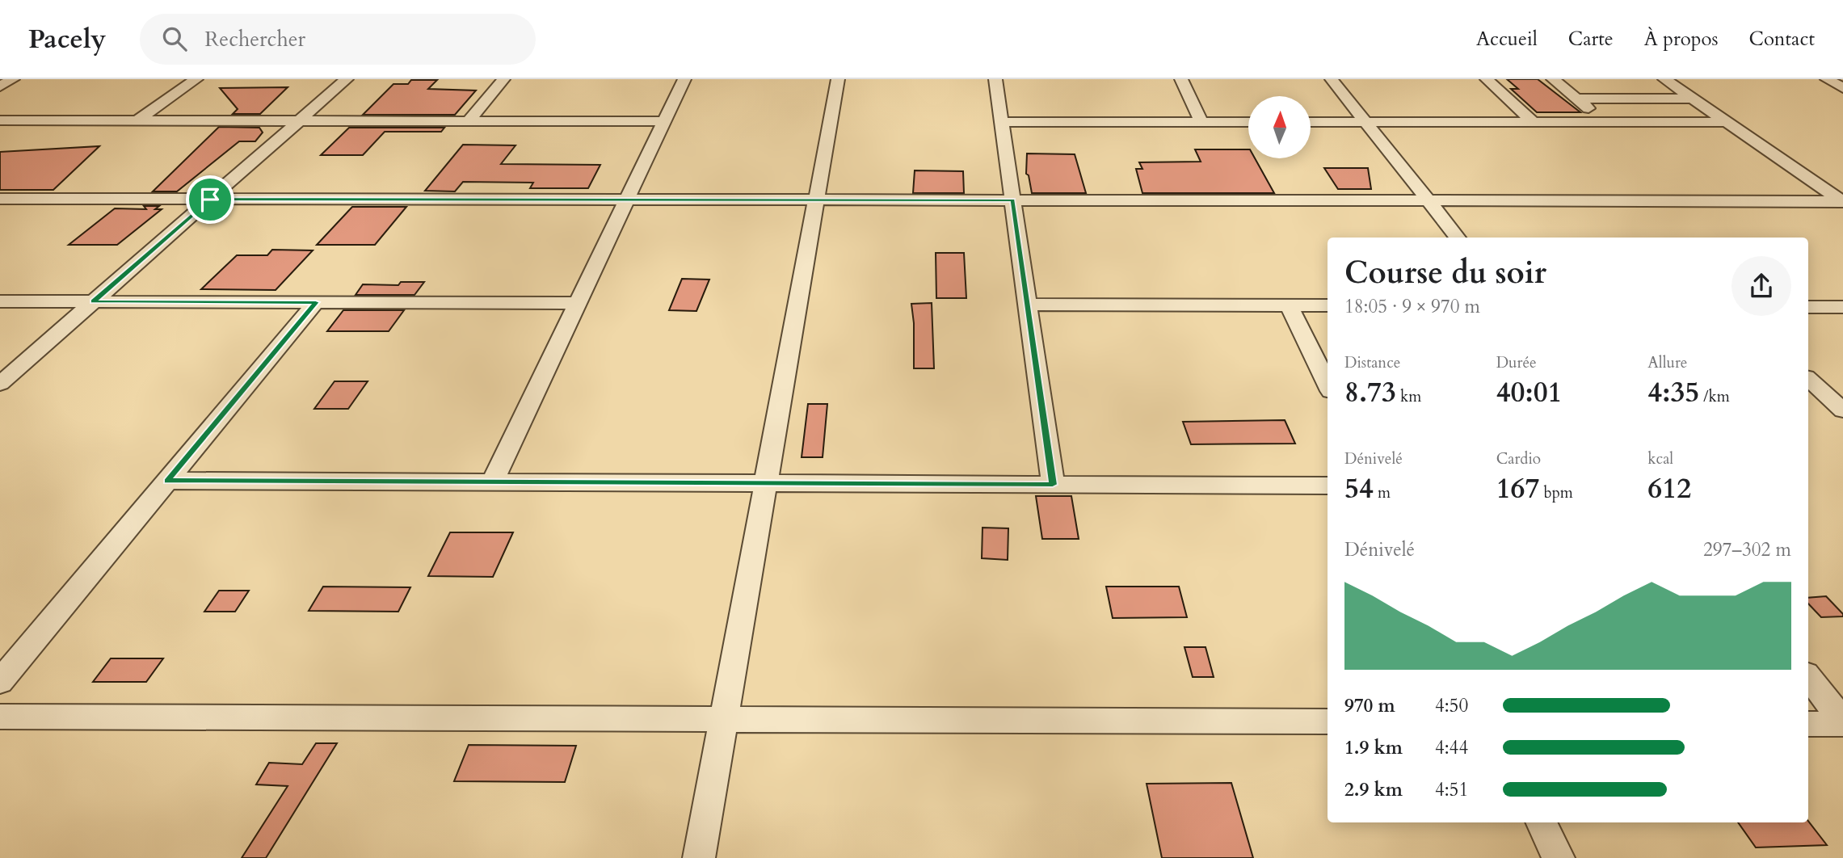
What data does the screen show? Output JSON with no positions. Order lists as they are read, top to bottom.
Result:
{
  "north": "top",
  "page": {
    "header": "Pacely",
    "search": "Rechercher",
    "nav": [
      "Accueil",
      "Carte",
      "À propos",
      "Contact"
    ],
    "heading": ["Course du soir", "18:05 · 9 × 970 m"],
    "stats": [
      ["Distance", "8.73 km"],
      ["Durée", "40:01"],
      ["Allure", "4:35 /km"],
      ["Dénivelé", "54 m"],
      ["Cardio", "167 bpm"],
      ["kcal", "612"]
    ],
    "chart": ["Dénivelé", "297–302 m"],
    "list": [
      {
        "name": "970 m",
        "note": "4:50"
      },
      {
        "name": "1.9 km",
        "note": "4:44"
      },
      {
        "name": "2.9 km",
        "note": "4:51"
      }
    ]
  }
}
